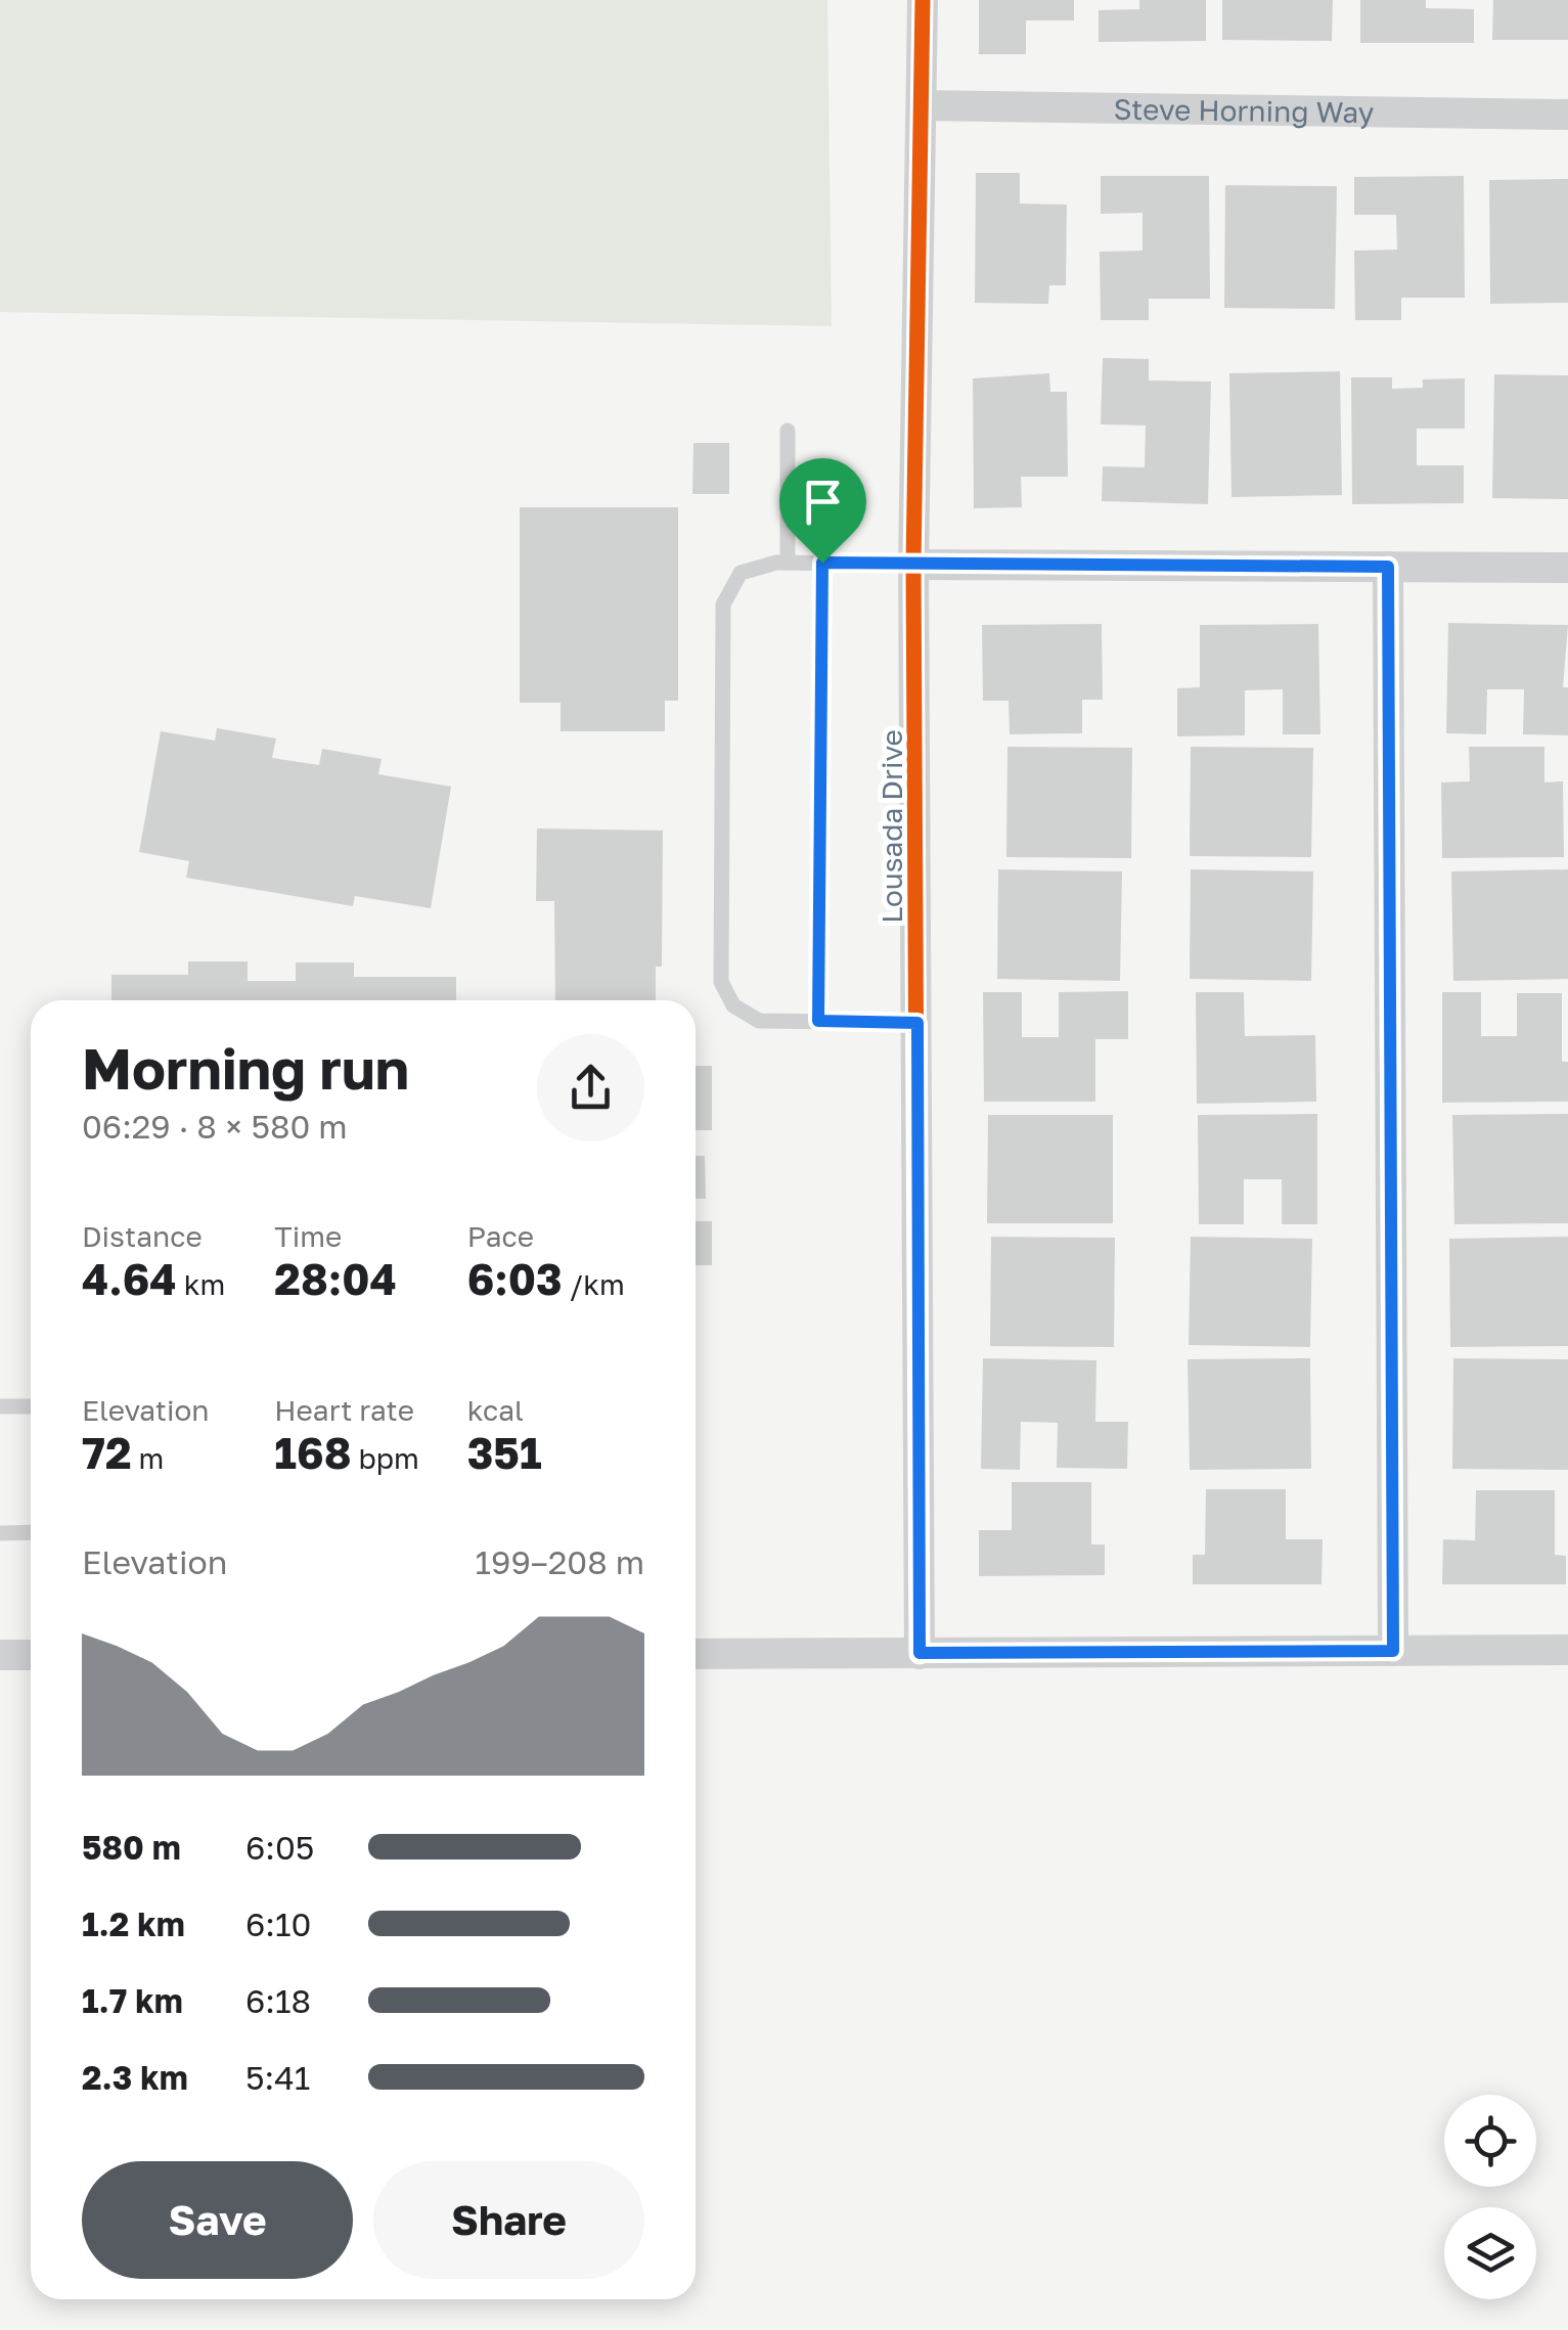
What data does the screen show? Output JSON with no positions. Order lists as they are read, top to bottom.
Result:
{
  "streets": {
    "street": ["Steve Horning Way", "Lousada Drive"]
  },
  "crossings": [
    ["Steve Horning Way", "Lousada Drive"]
  ],
  "page": {
    "heading": ["Morning run", "06:29 · 8 × 580 m"],
    "stats": [
      ["Distance", "4.64 km"],
      ["Time", "28:04"],
      ["Pace", "6:03 /km"],
      ["Elevation", "72 m"],
      ["Heart rate", "168 bpm"],
      ["kcal", "351"]
    ],
    "chart": ["Elevation", "199–208 m"],
    "list": [
      {
        "name": "580 m",
        "note": "6:05"
      },
      {
        "name": "1.2 km",
        "note": "6:10"
      },
      {
        "name": "1.7 km",
        "note": "6:18"
      },
      {
        "name": "2.3 km",
        "note": "5:41"
      }
    ],
    "buttons": ["Save", "Share"]
  }
}
